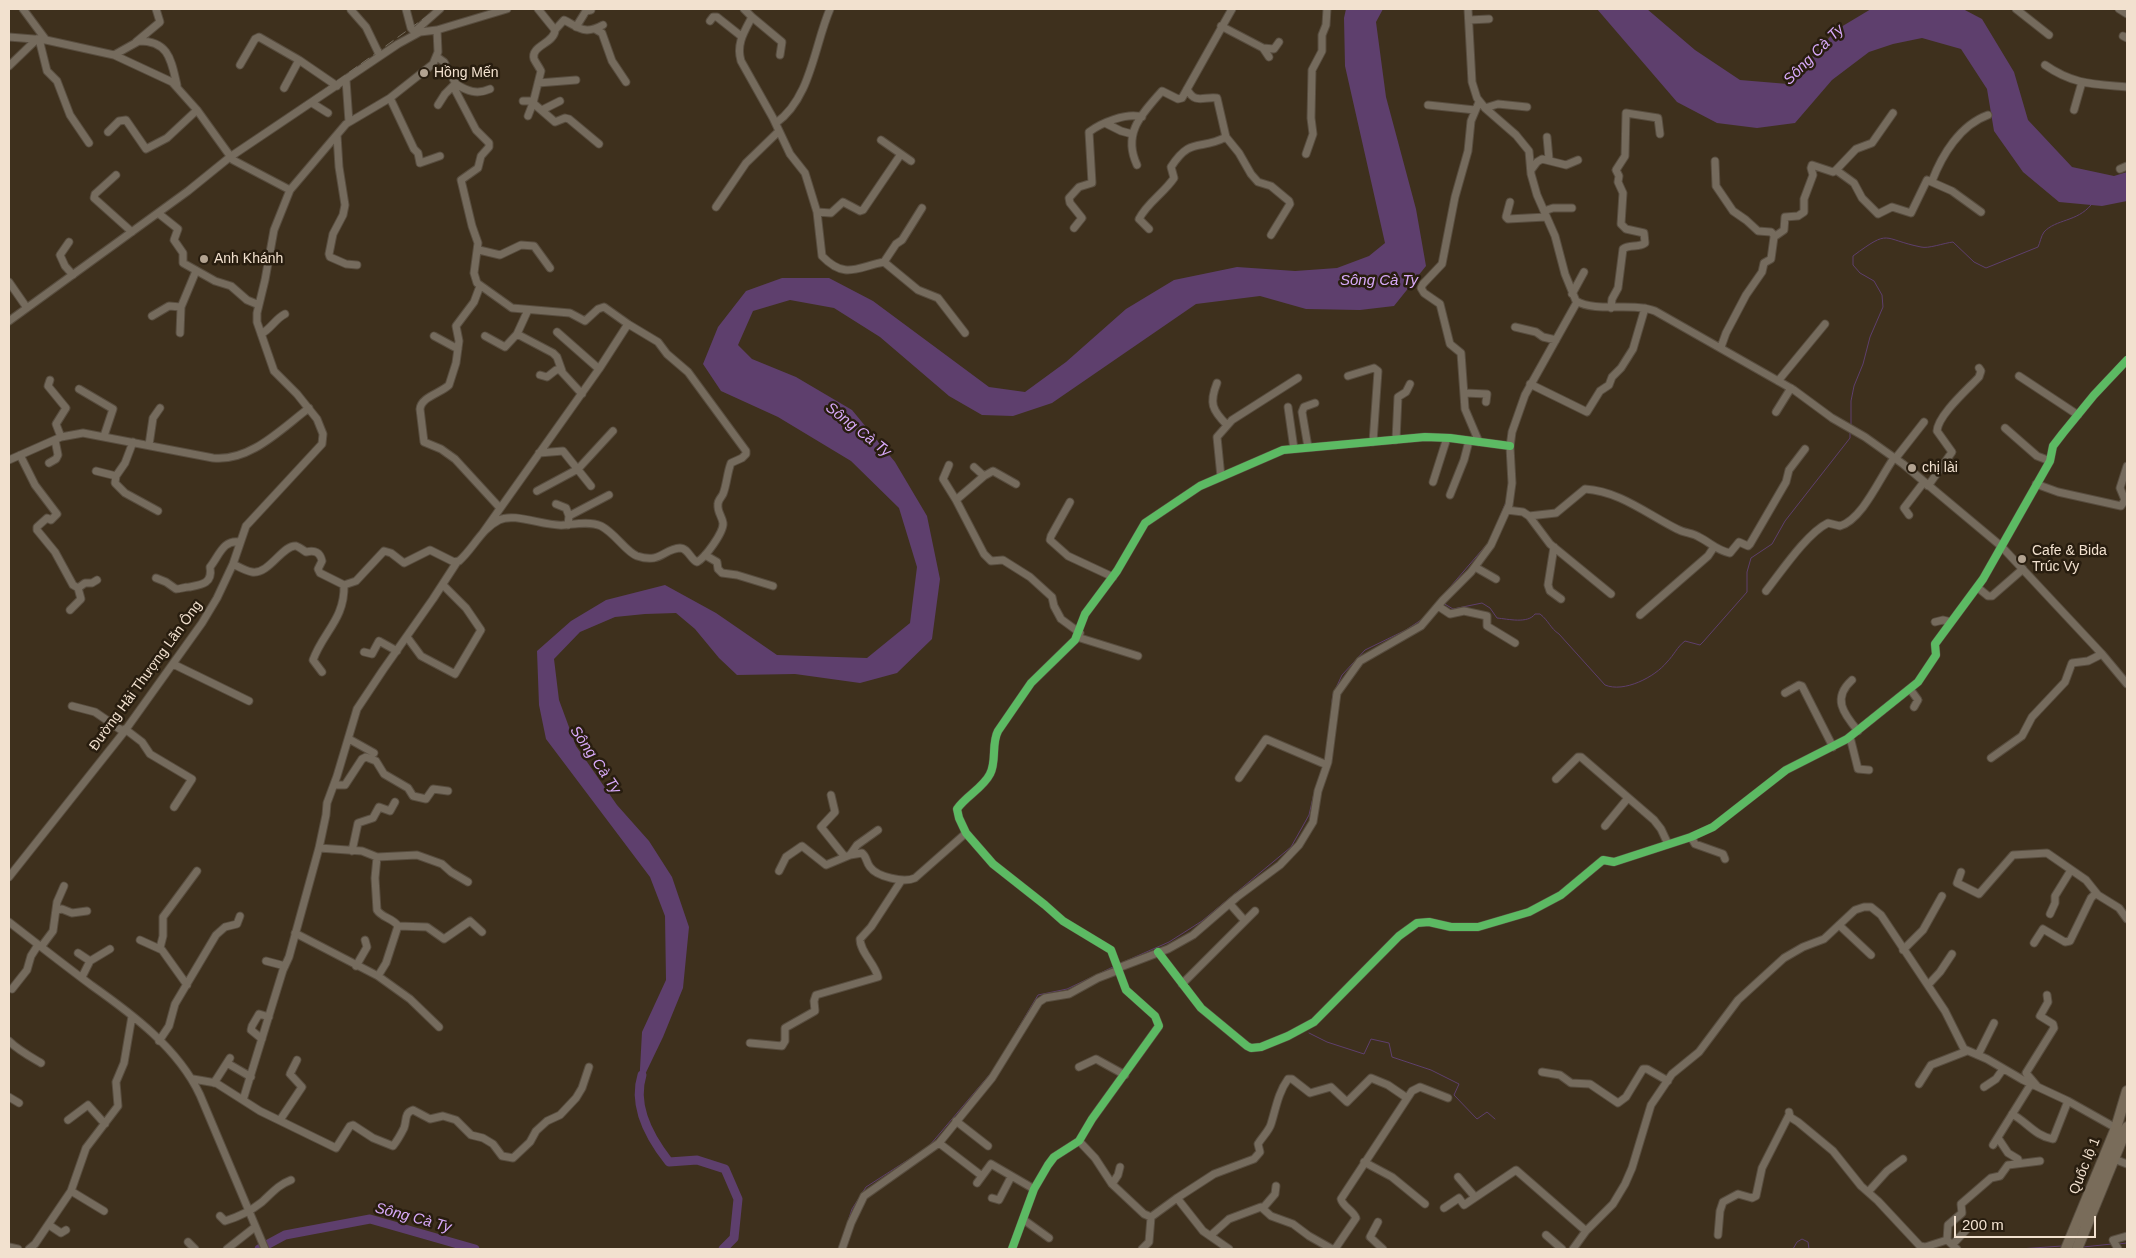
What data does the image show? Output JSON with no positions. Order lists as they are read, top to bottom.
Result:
{
  "streets": {
    "highway": ["Quốc lộ 1"],
    "street": ["Đường Hải Thượng Lãn Ông"]
  },
  "water": ["Sông Cà Ty"],
  "places": [
    "Hồng Mến",
    "Anh Khánh",
    "chị lài",
    "Cafe & Bida Trúc Vy"
  ],
  "scale_bar": "200 m"
}
